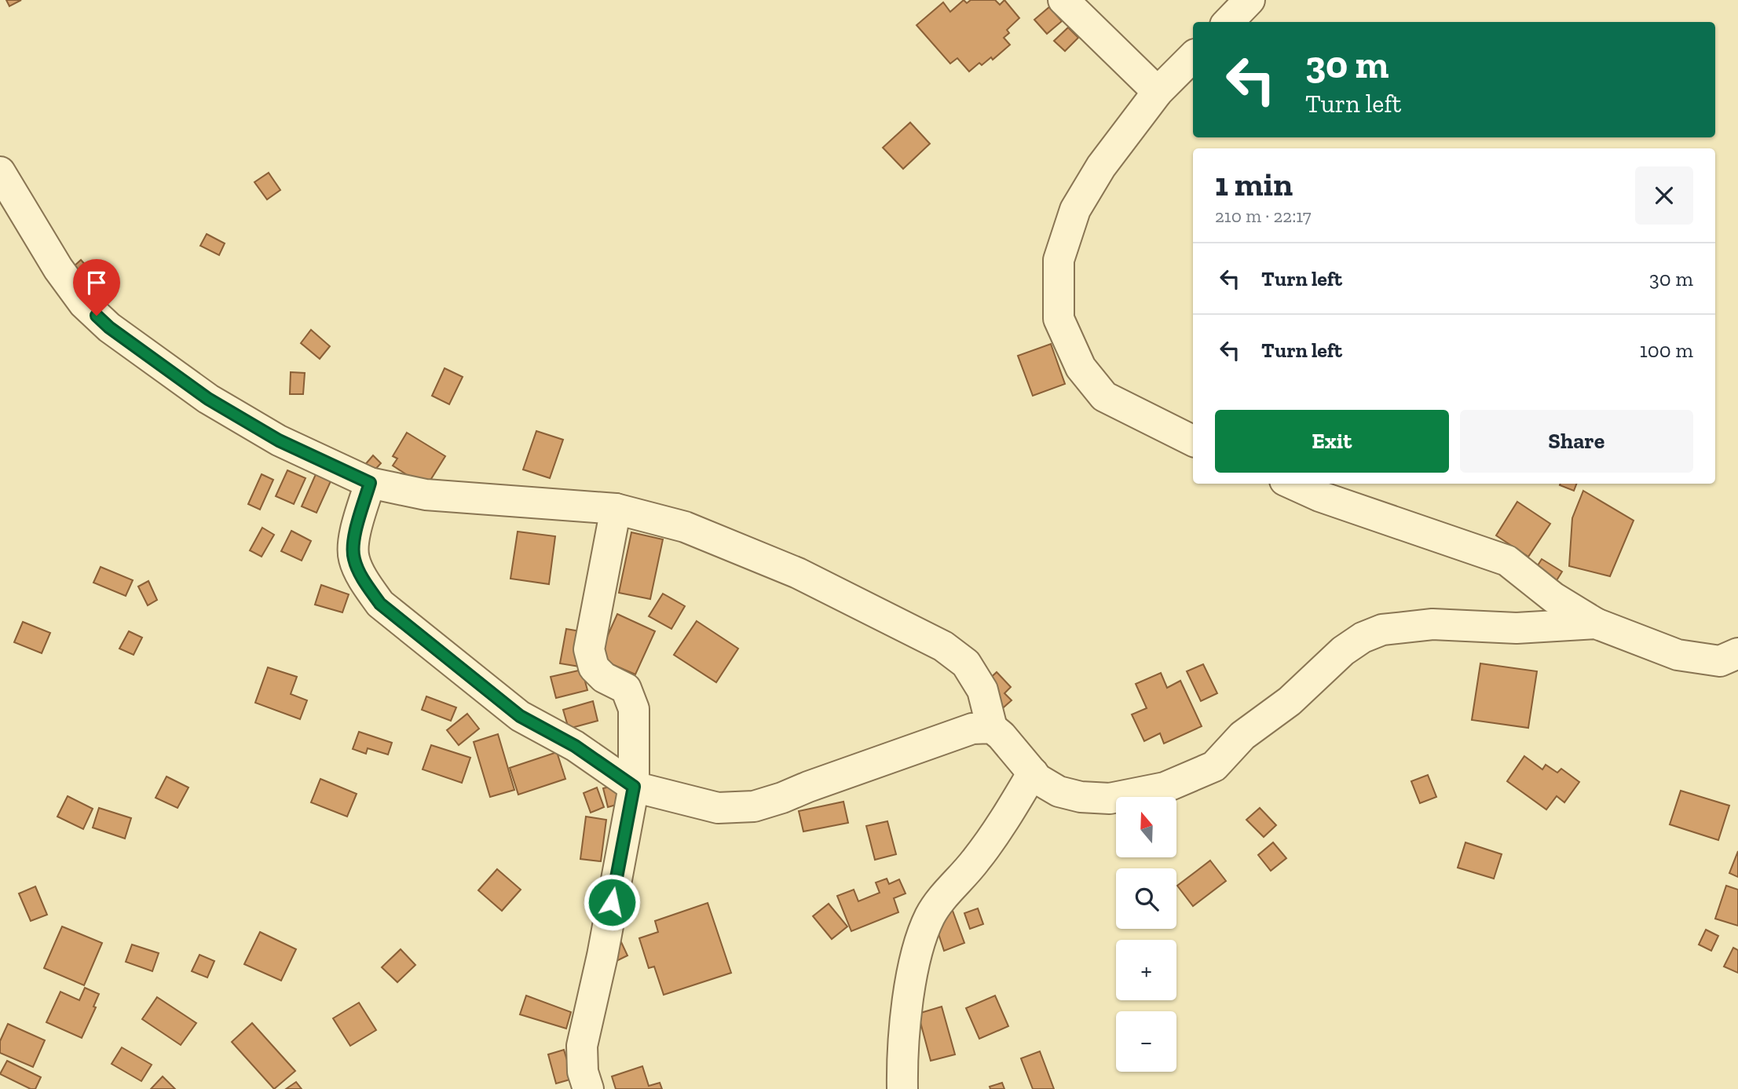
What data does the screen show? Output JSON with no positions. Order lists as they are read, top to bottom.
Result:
{
  "north": "top",
  "page": {
    "turn": ["30 m", "Turn left"],
    "heading": ["1 min", "210 m · 22:17"],
    "list": [
      {
        "name": "Turn left",
        "value": "30 m"
      },
      {
        "name": "Turn left",
        "value": "100 m"
      }
    ],
    "buttons": ["Exit", "Share"],
    "map_buttons": ["+", "−"]
  }
}
